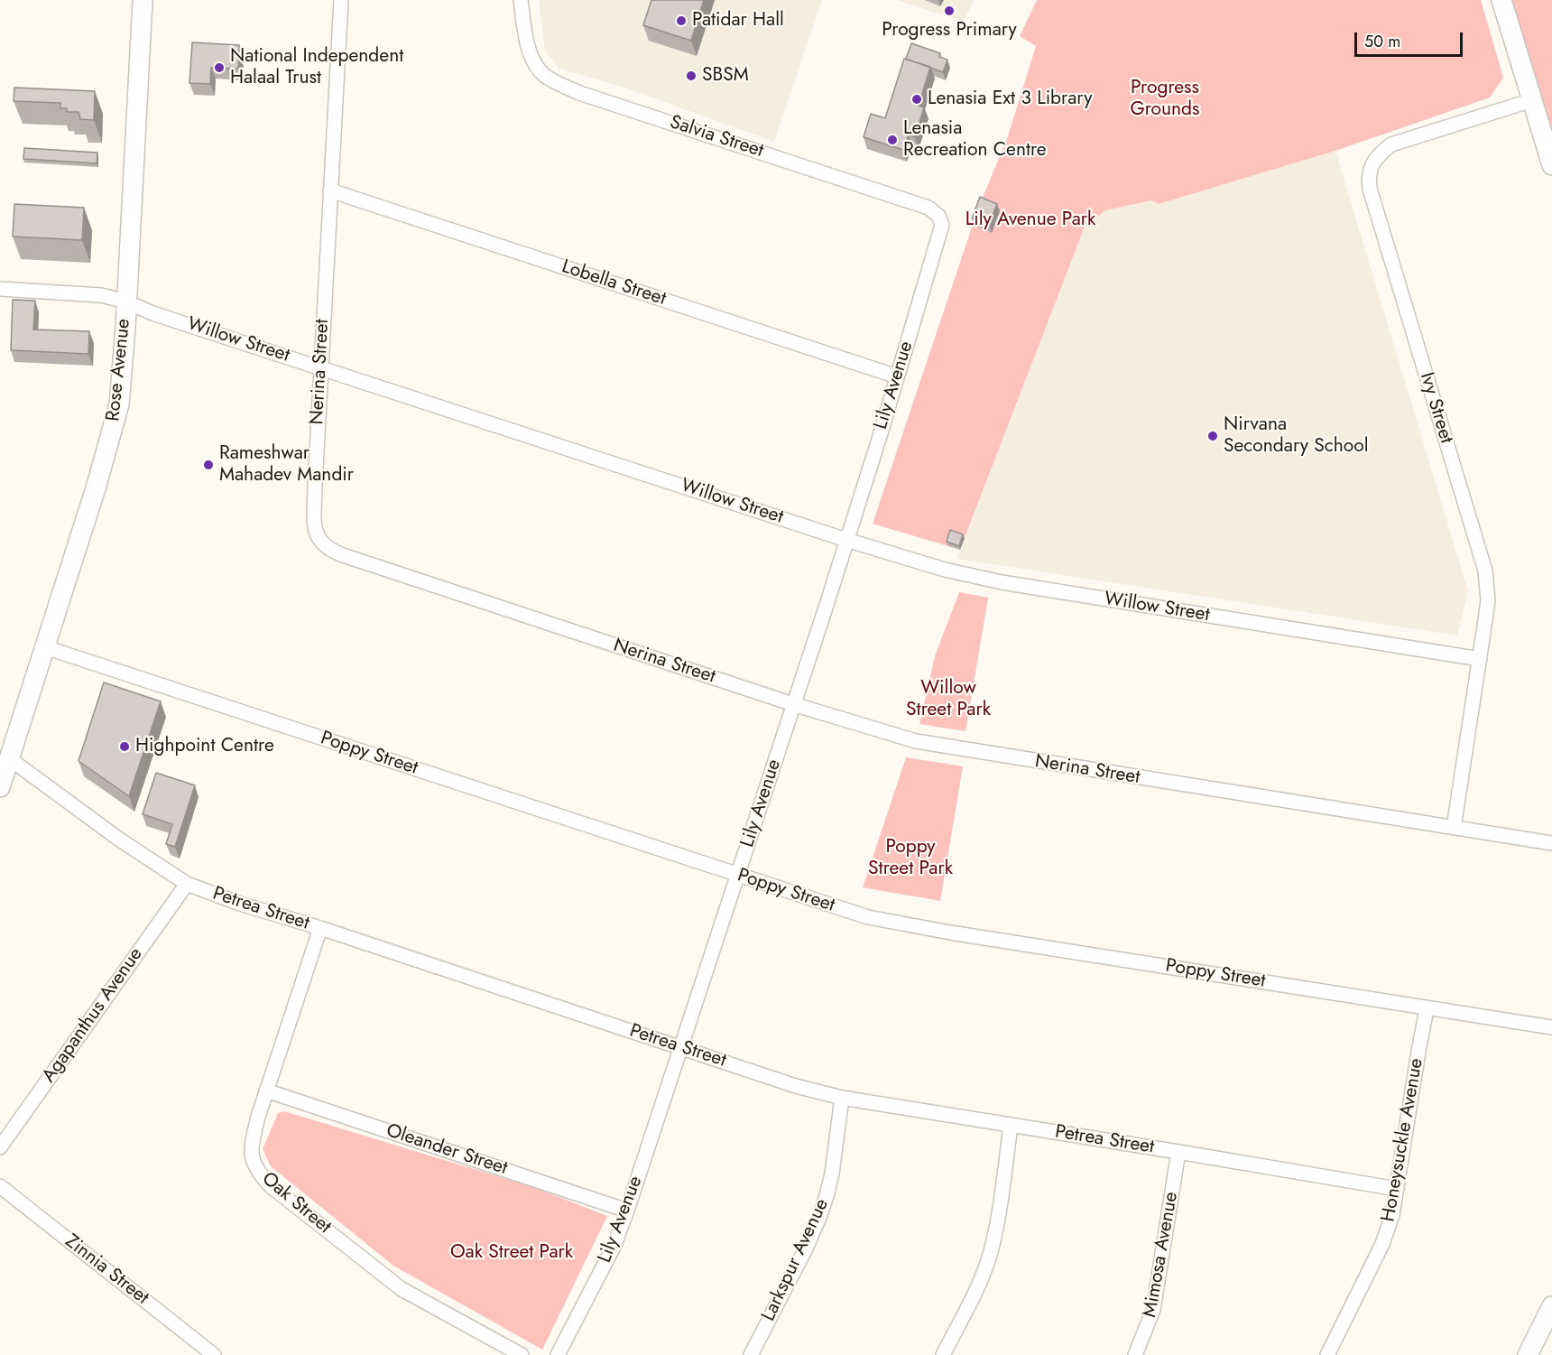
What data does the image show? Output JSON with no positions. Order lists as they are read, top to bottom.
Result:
{
  "streets": {
    "street": [
      "Salvia Street",
      "Lobella Street",
      "Willow Street",
      "Rose Avenue",
      "Nerina Street",
      "Lily Avenue",
      "Ivy Street",
      "Poppy Street",
      "Petrea Street",
      "Agapanthus Avenue",
      "Honeysuckle Avenue",
      "Oleander Street",
      "Oak Street",
      "Mimosa Avenue",
      "Larkspur Avenue",
      "Zinnia Street"
    ]
  },
  "crossings": [
    ["Salvia Street", "Lily Avenue"],
    ["Lobella Street", "Nerina Street"],
    ["Lobella Street", "Lily Avenue"],
    ["Willow Street", "Rose Avenue"],
    ["Willow Street", "Nerina Street"],
    ["Willow Street", "Lily Avenue"],
    ["Willow Street", "Ivy Street"],
    ["Rose Avenue", "Poppy Street"],
    ["Rose Avenue", "Petrea Street"],
    ["Nerina Street", "Lily Avenue"],
    ["Nerina Street", "Ivy Street"],
    ["Lily Avenue", "Poppy Street"],
    ["Lily Avenue", "Petrea Street"],
    ["Lily Avenue", "Oleander Street"],
    ["Poppy Street", "Honeysuckle Avenue"],
    ["Petrea Street", "Agapanthus Avenue"],
    ["Petrea Street", "Honeysuckle Avenue"],
    ["Petrea Street", "Oak Street"],
    ["Petrea Street", "Mimosa Avenue"],
    ["Petrea Street", "Larkspur Avenue"],
    ["Oleander Street", "Oak Street"]
  ],
  "parks": [
    "Progress Grounds",
    "Lily Avenue Park",
    "Willow Street Park",
    "Poppy Street Park",
    "Oak Street Park"
  ],
  "places": [
    "Progress Primary",
    "Patidar Hall",
    "National Independent Halaal Trust",
    "SBSM",
    "Lenasia Ext 3 Library",
    "Lenasia Recreation Centre",
    "Nirvana Secondary School",
    "Rameshwar Mahadev Mandir",
    "Highpoint Centre"
  ],
  "scale_bar": "50 m"
}
